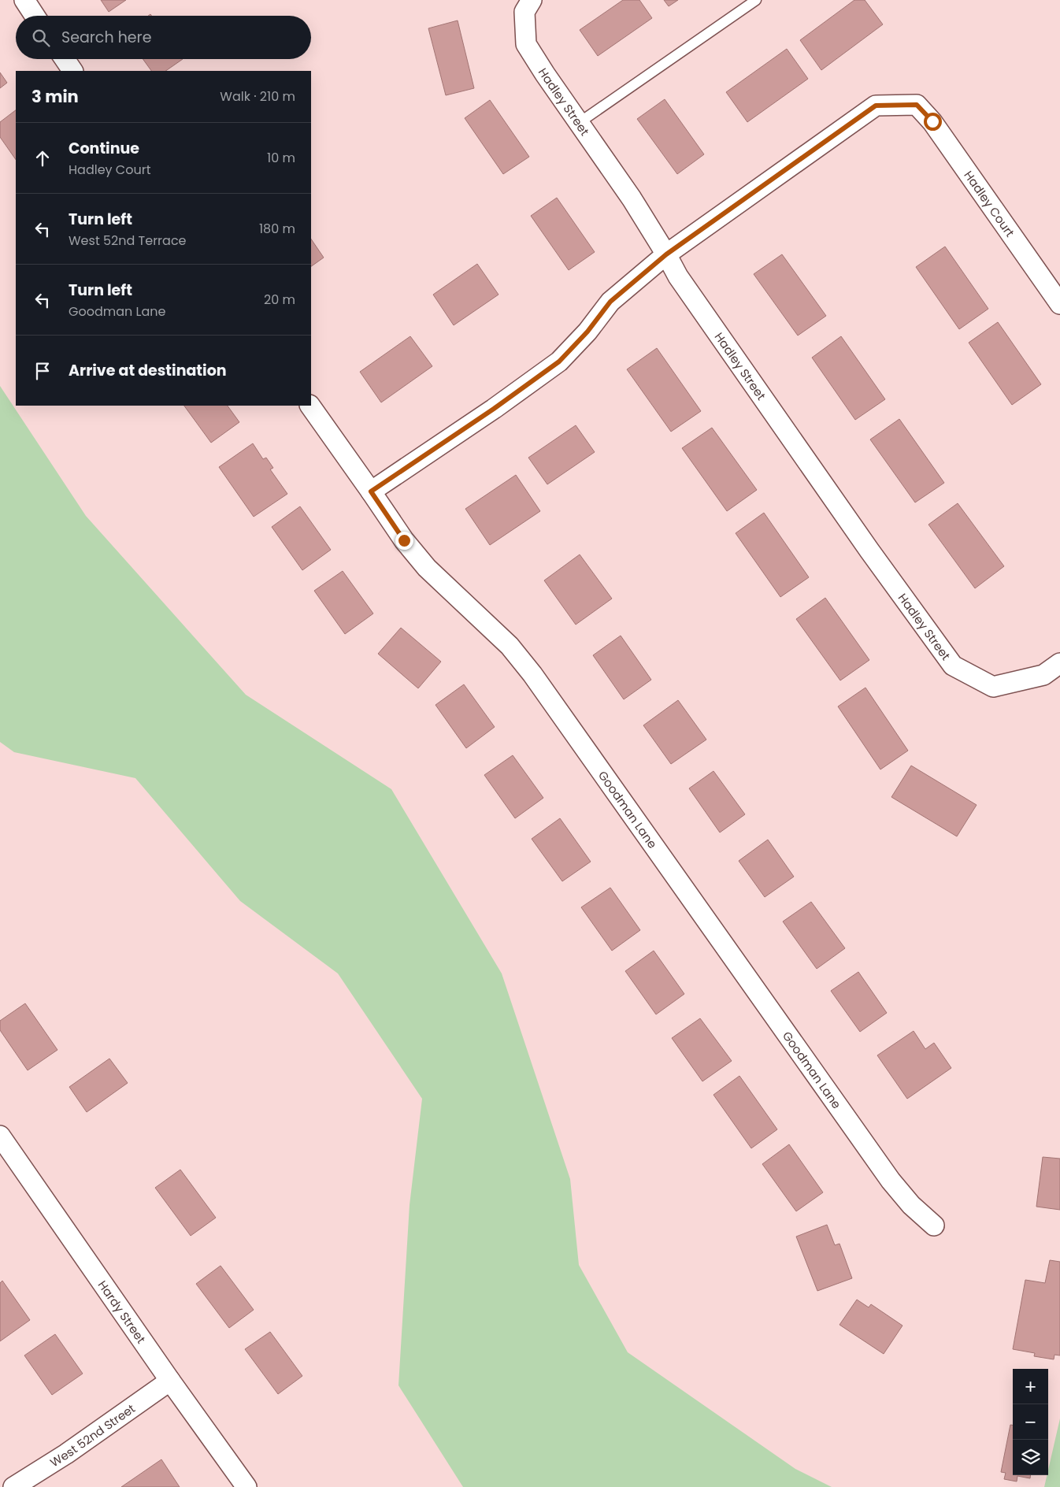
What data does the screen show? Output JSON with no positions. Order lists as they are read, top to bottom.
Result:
{
  "streets": {
    "street": [
      "Hadley Street",
      "Hadley Court",
      "Goodman Lane",
      "Hardy Street",
      "West 52nd Street"
    ]
  },
  "crossings": [
    ["Hadley Street", "Hadley Court"],
    ["Hardy Street", "West 52nd Street"]
  ],
  "page": {
    "search": "Search here",
    "heading": ["3 min", "Walk · 210 m"],
    "list": [
      ["Continue", "Hadley Court", "10 m"],
      ["Turn left", "West 52nd Terrace", "180 m"],
      ["Turn left", "Goodman Lane", "20 m"],
      "Arrive at destination"
    ],
    "map_buttons": ["+", "−"]
  }
}
